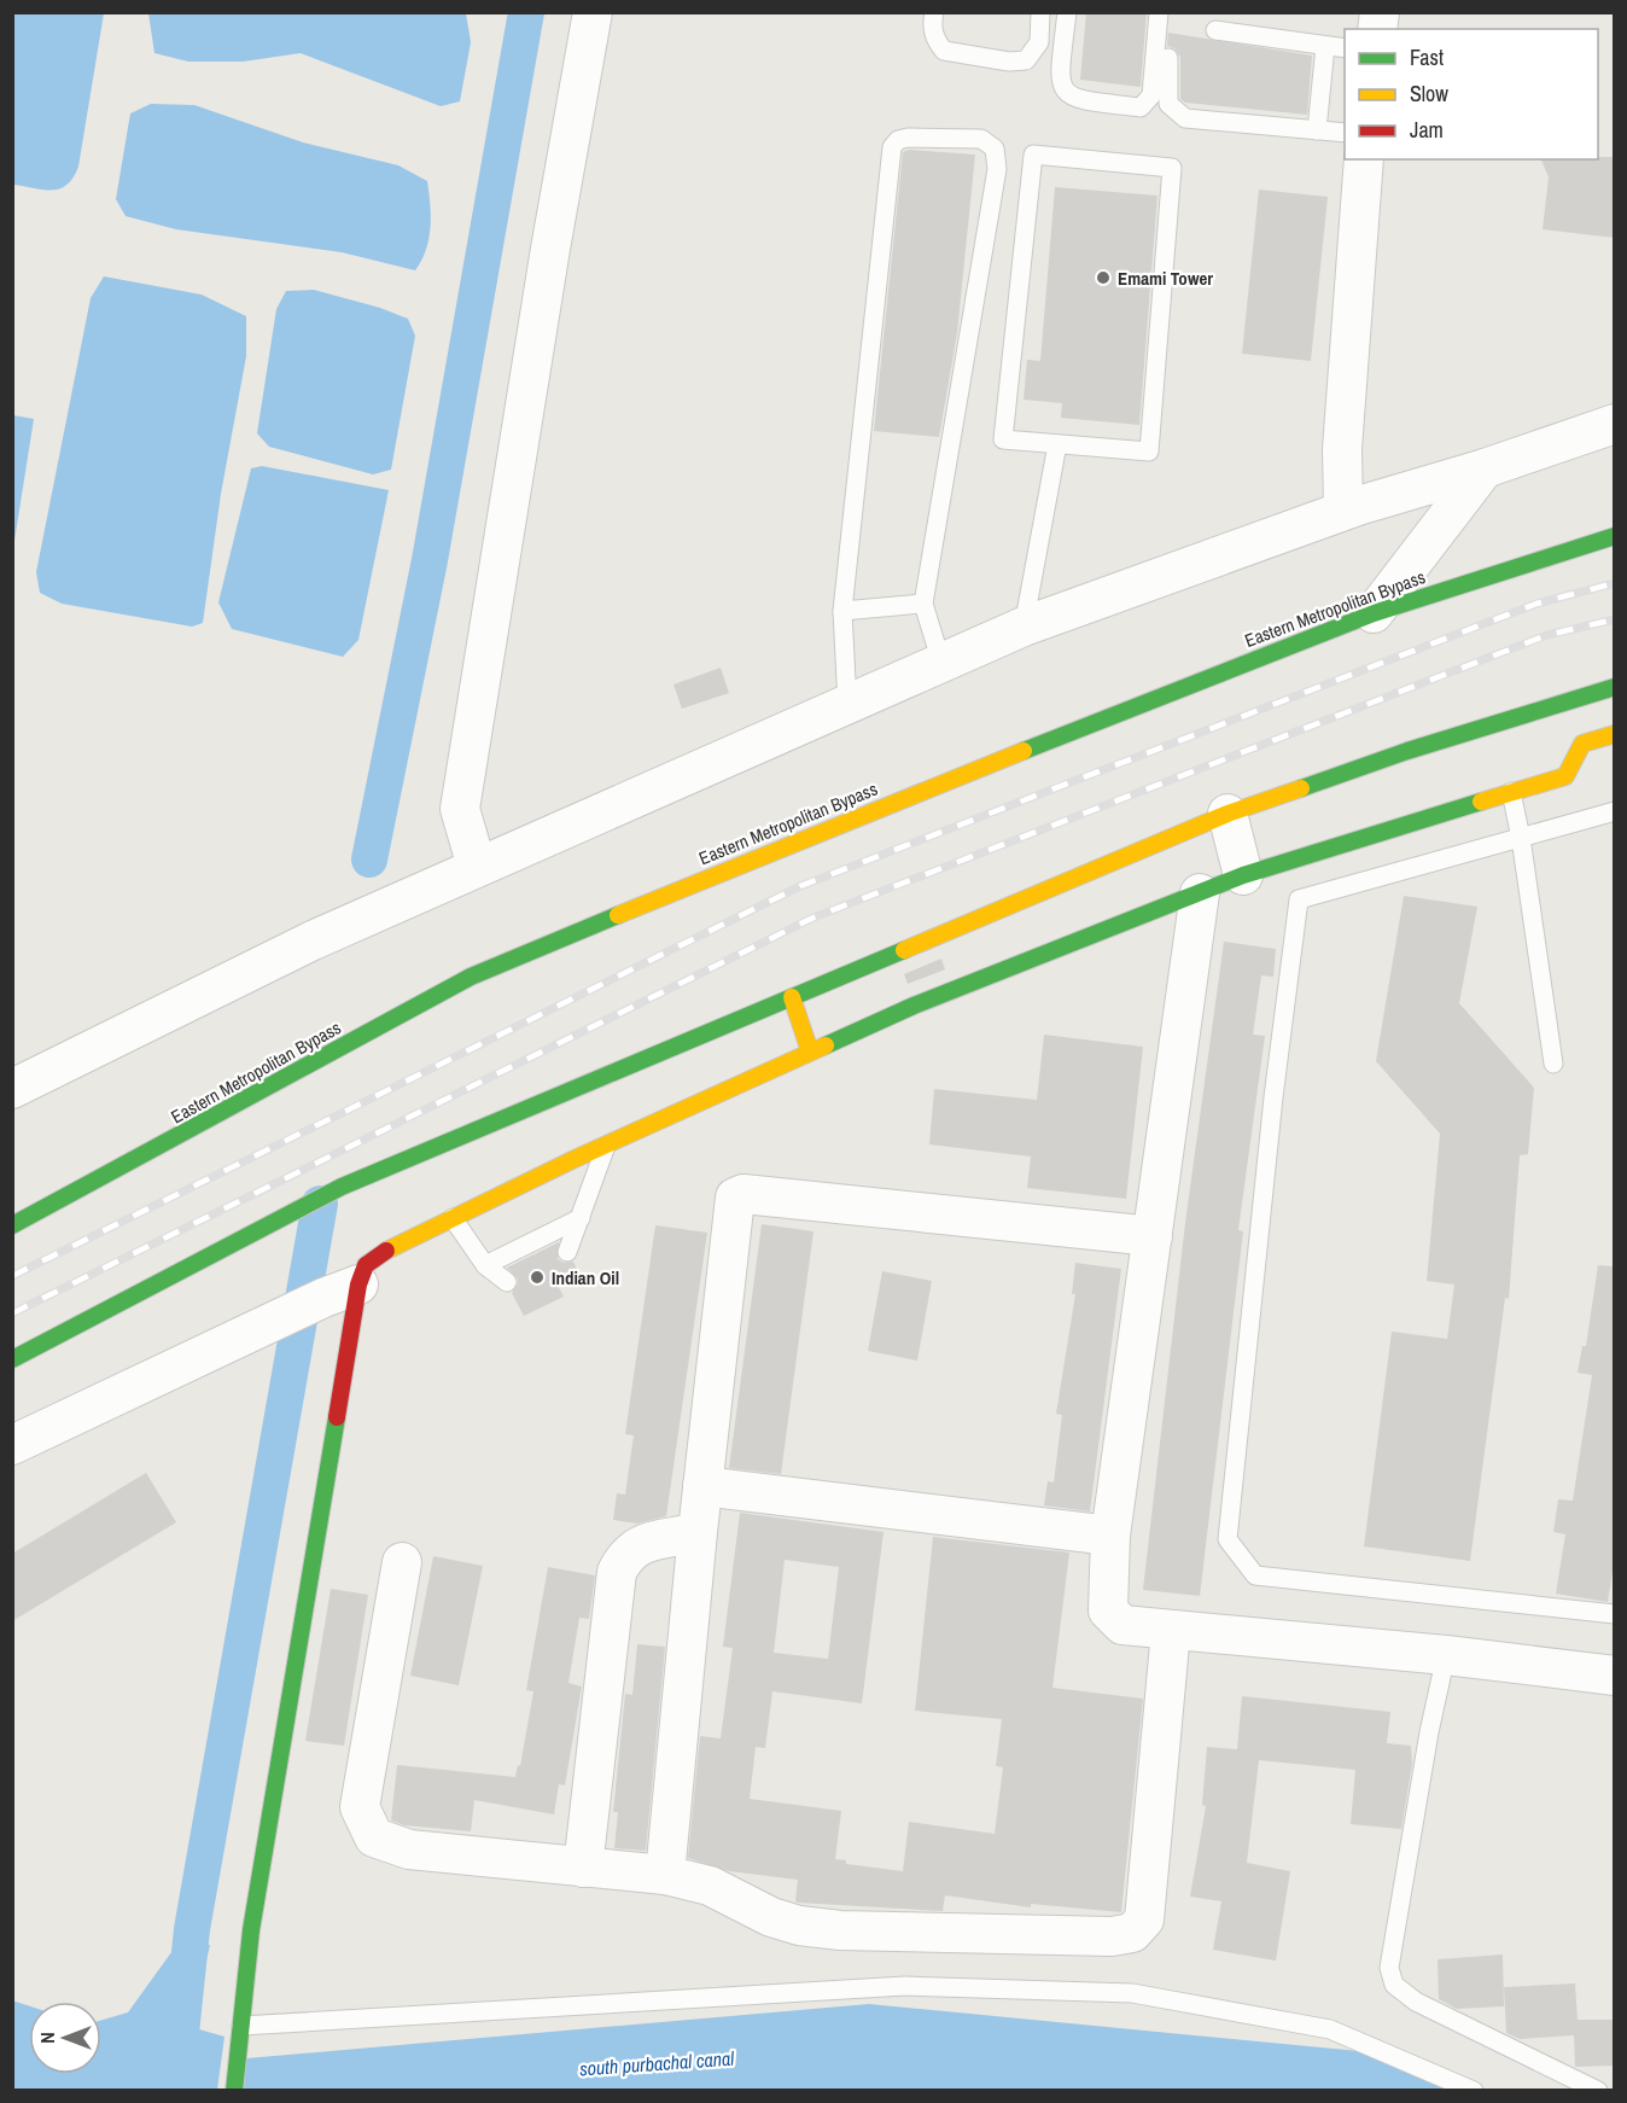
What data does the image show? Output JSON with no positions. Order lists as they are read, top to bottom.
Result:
{
  "streets": {
    "main road": ["Eastern Metropolitan Bypass"]
  },
  "water": ["south purbachal canal"],
  "places": ["Emami Tower", "Indian Oil"],
  "legend": ["Fast", "Slow", "Jam"],
  "north": "left"
}
